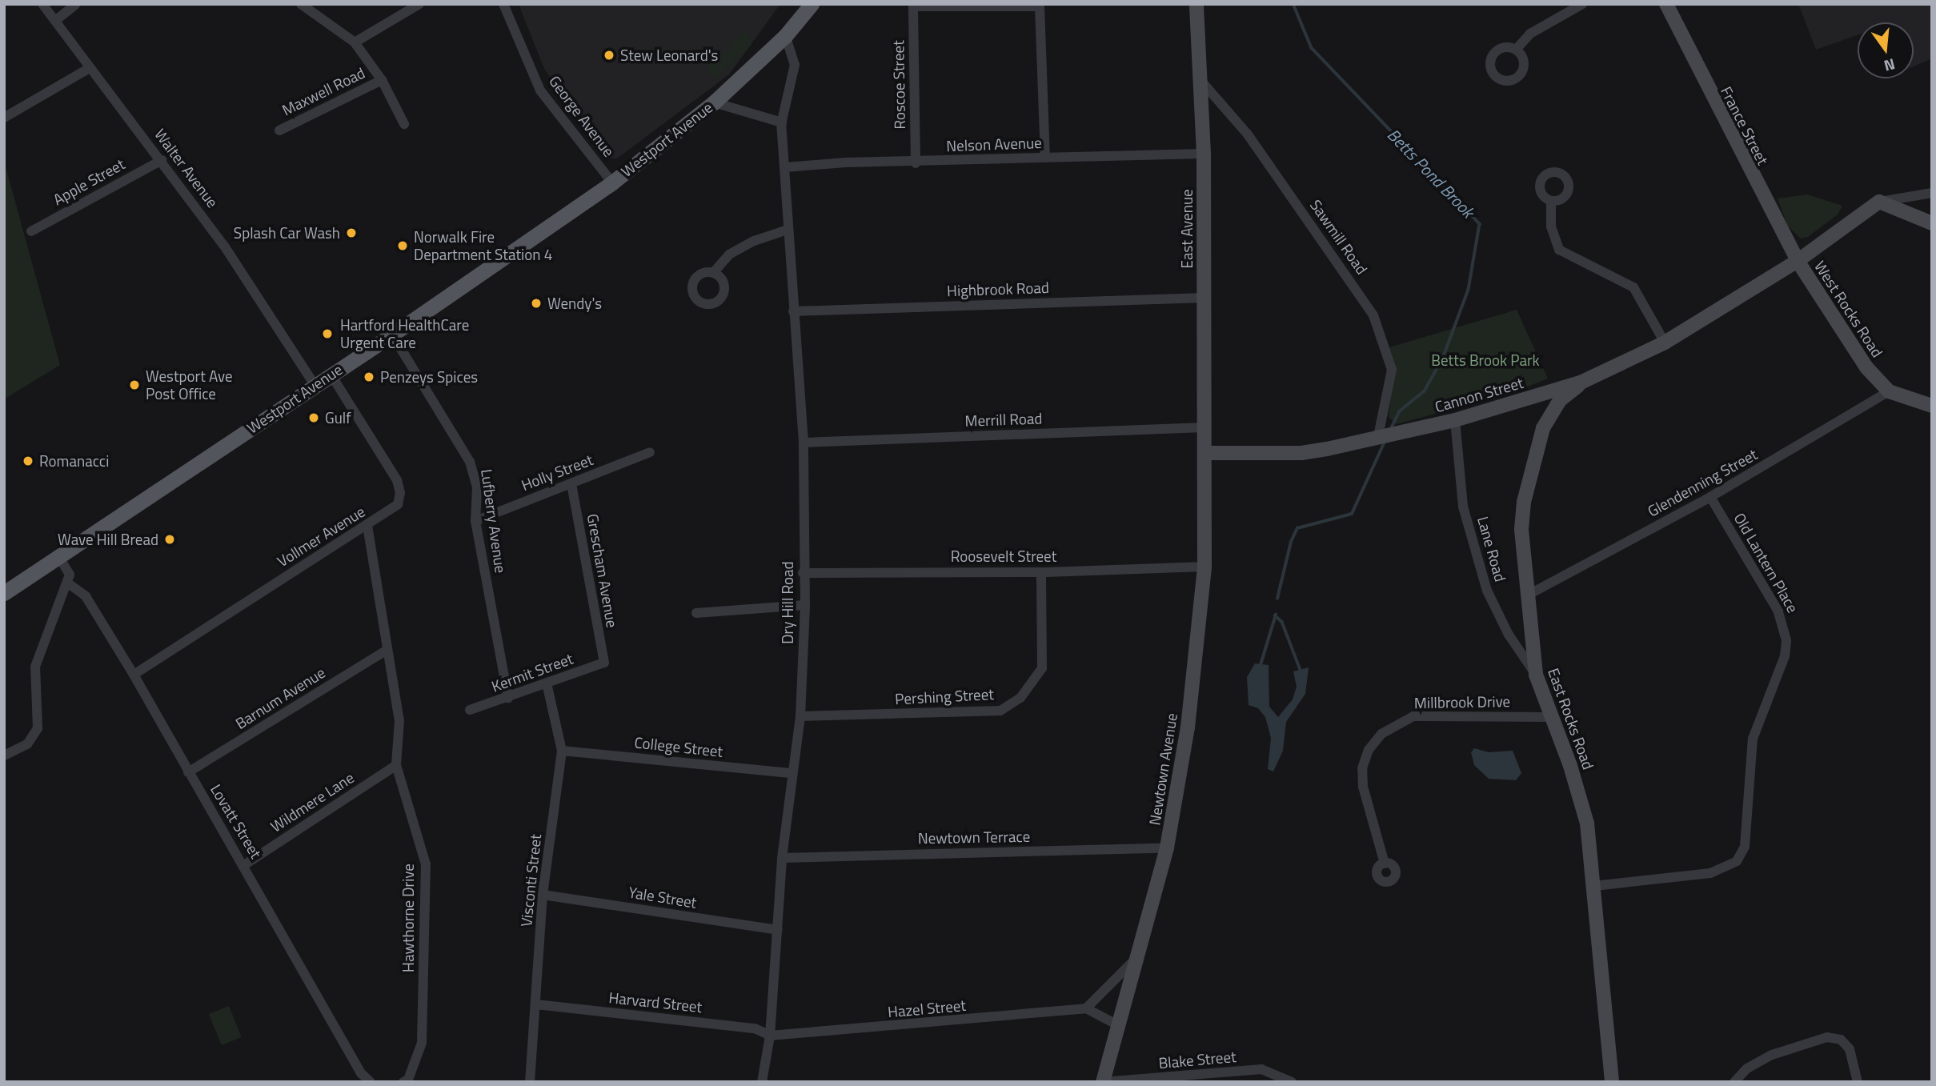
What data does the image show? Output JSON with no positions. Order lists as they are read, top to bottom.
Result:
{
  "streets": {
    "main road": [
      "France Street",
      "Westport Avenue",
      "East Avenue",
      "West Rocks Road",
      "Cannon Street",
      "East Rocks Road",
      "Newtown Avenue"
    ],
    "street": [
      "Roscoe Street",
      "Maxwell Road",
      "George Avenue",
      "Nelson Avenue",
      "Walter Avenue",
      "Apple Street",
      "Sawmill Road",
      "Highbrook Road",
      "Merrill Road",
      "Holly Street",
      "Glendenning Street",
      "Lufberry Avenue",
      "Vollmer Avenue",
      "Lane Road",
      "Roosevelt Street",
      "Old Lantern Place",
      "Grescham Avenue",
      "Dry Hill Road",
      "Kermit Street",
      "Pershing Street",
      "Barnum Avenue",
      "Millbrook Drive",
      "College Street",
      "Wildmere Lane",
      "Lovatt Street",
      "Newtown Terrace",
      "Visconti Street",
      "Yale Street",
      "Hawthorne Drive",
      "Harvard Street",
      "Hazel Street",
      "Blake Street"
    ]
  },
  "crossings": [
    ["Roscoe Street", "Nelson Avenue"],
    ["George Avenue", "Westport Avenue"],
    ["France Street", "West Rocks Road"],
    ["France Street", "Cannon Street"],
    ["Westport Avenue", "Walter Avenue"],
    ["Westport Avenue", "Lufberry Avenue"],
    ["Westport Avenue", "Vollmer Avenue"],
    ["Westport Avenue", "Dry Hill Road"],
    ["Nelson Avenue", "East Avenue"],
    ["Nelson Avenue", "Dry Hill Road"],
    ["Walter Avenue", "Apple Street"],
    ["East Avenue", "Sawmill Road"],
    ["East Avenue", "Highbrook Road"],
    ["East Avenue", "Cannon Street"],
    ["East Avenue", "Merrill Road"],
    ["East Avenue", "Newtown Avenue"],
    ["Sawmill Road", "Cannon Street"],
    ["Highbrook Road", "Dry Hill Road"],
    ["West Rocks Road", "Cannon Street"],
    ["West Rocks Road", "Glendenning Street"],
    ["Cannon Street", "Lane Road"],
    ["Cannon Street", "East Rocks Road"],
    ["Cannon Street", "Newtown Avenue"],
    ["Merrill Road", "Dry Hill Road"],
    ["Holly Street", "Lufberry Avenue"],
    ["Holly Street", "Grescham Avenue"],
    ["Glendenning Street", "Old Lantern Place"],
    ["Glendenning Street", "East Rocks Road"],
    ["Lufberry Avenue", "Kermit Street"],
    ["Vollmer Avenue", "Lovatt Street"],
    ["Vollmer Avenue", "Hawthorne Drive"],
    ["Lane Road", "East Rocks Road"],
    ["Roosevelt Street", "Dry Hill Road"],
    ["Roosevelt Street", "Pershing Street"],
    ["Roosevelt Street", "Newtown Avenue"],
    ["Old Lantern Place", "East Rocks Road"],
    ["Grescham Avenue", "Kermit Street"],
    ["Dry Hill Road", "Pershing Street"],
    ["Dry Hill Road", "College Street"],
    ["Dry Hill Road", "Newtown Terrace"],
    ["Dry Hill Road", "Yale Street"],
    ["Dry Hill Road", "Harvard Street"],
    ["Dry Hill Road", "Hazel Street"],
    ["Kermit Street", "Visconti Street"],
    ["Barnum Avenue", "Lovatt Street"],
    ["Barnum Avenue", "Hawthorne Drive"],
    ["Millbrook Drive", "East Rocks Road"],
    ["College Street", "Visconti Street"],
    ["Newtown Avenue", "Newtown Terrace"],
    ["Newtown Avenue", "Blake Street"],
    ["Wildmere Lane", "Lovatt Street"],
    ["Wildmere Lane", "Hawthorne Drive"],
    ["Visconti Street", "Yale Street"],
    ["Visconti Street", "Harvard Street"],
    ["Harvard Street", "Hazel Street"]
  ],
  "water": ["Betts Pond Brook"],
  "parks": ["Betts Brook Park"],
  "places": [
    "Stew Leonard's",
    "Splash Car Wash",
    "Norwalk Fire Department Station 4",
    "Wendy's",
    "Hartford HealthCare Urgent Care",
    "Penzeys Spices",
    "Westport Ave Post Office",
    "Gulf",
    "Romanacci",
    "Wave Hill Bread"
  ],
  "north": "bottom"
}
